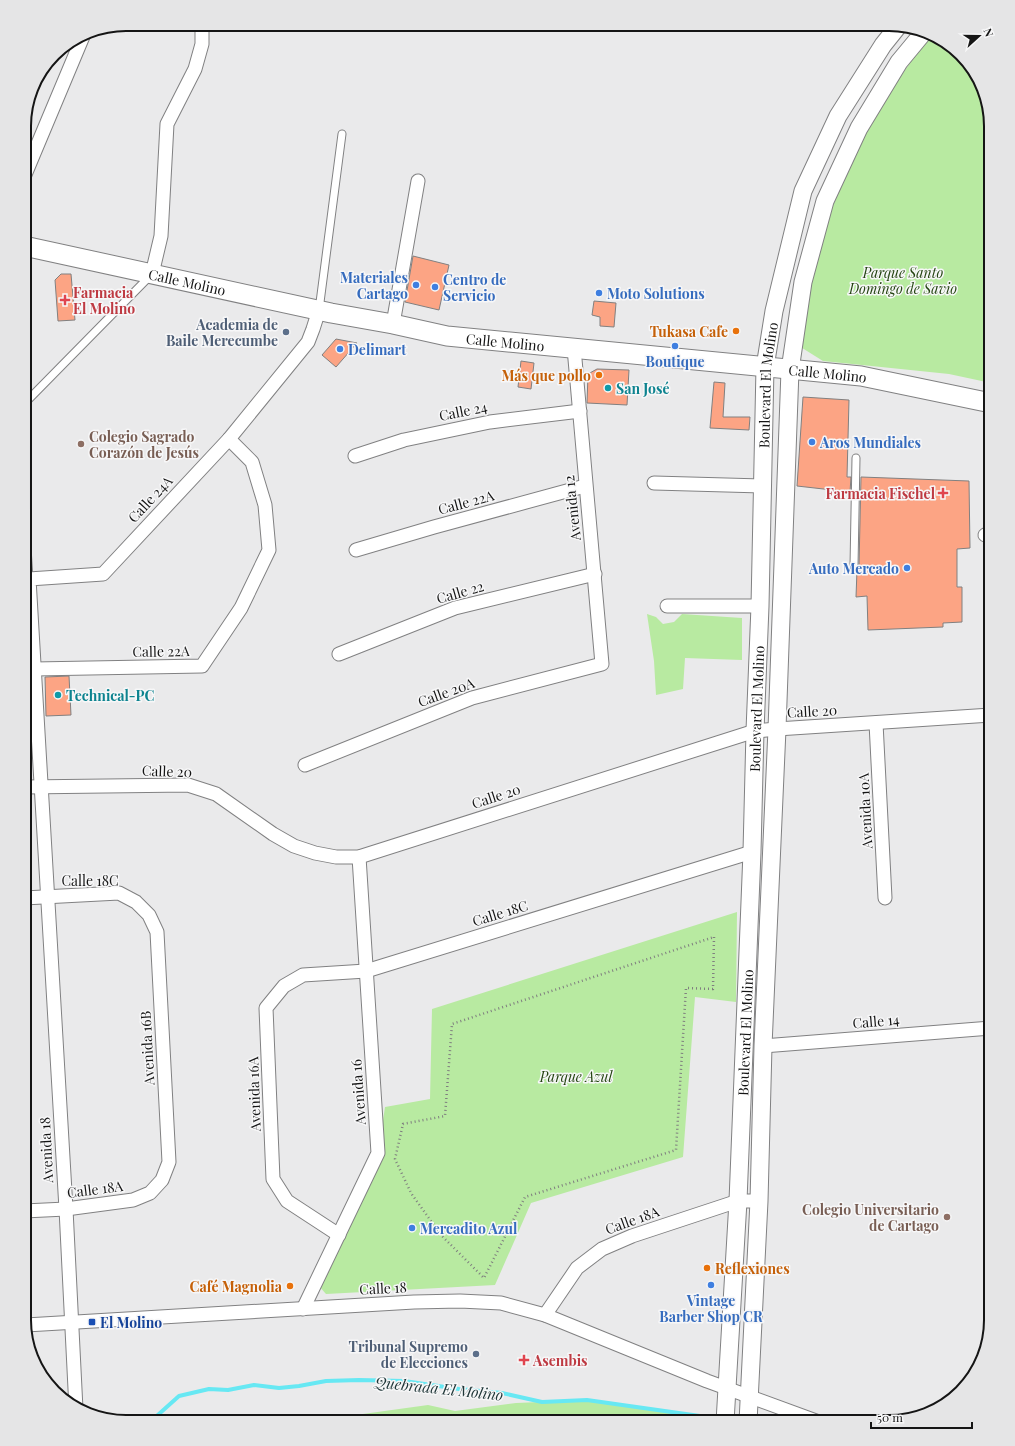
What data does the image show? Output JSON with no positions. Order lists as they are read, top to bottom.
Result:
{
  "streets": {
    "main road": ["Calle Molino"],
    "street": [
      "Boulevard El Molino",
      "Calle 24",
      "Calle 24A",
      "Calle 22A",
      "Avenida 12",
      "Calle 22",
      "Calle 20A",
      "Calle 20",
      "Avenida 10A",
      "Calle 18C",
      "Calle 14",
      "Avenida 16B",
      "Avenida 16",
      "Avenida 16A",
      "Avenida 18",
      "Calle 18A",
      "Calle 18"
    ]
  },
  "crossings": [
    ["Calle Molino", "Boulevard El Molino"],
    ["Calle Molino", "Calle 24A"],
    ["Calle Molino", "Avenida 12"],
    ["Boulevard El Molino", "Calle 20"],
    ["Boulevard El Molino", "Calle 18C"],
    ["Boulevard El Molino", "Calle 14"],
    ["Boulevard El Molino", "Calle 18A"],
    ["Boulevard El Molino", "Calle 18"],
    ["Calle 24", "Avenida 12"],
    ["Calle 24A", "Calle 22A"],
    ["Calle 22A", "Avenida 12"],
    ["Calle 22A", "Avenida 18"],
    ["Avenida 12", "Calle 22"],
    ["Avenida 12", "Calle 20A"],
    ["Calle 20", "Avenida 10A"],
    ["Calle 20", "Avenida 16"],
    ["Calle 20", "Avenida 18"],
    ["Calle 18C", "Avenida 16B"],
    ["Calle 18C", "Avenida 16"],
    ["Calle 18C", "Avenida 16A"],
    ["Calle 18C", "Avenida 18"],
    ["Avenida 16B", "Calle 18A"],
    ["Avenida 16", "Avenida 16A"],
    ["Avenida 16", "Calle 18"],
    ["Avenida 18", "Calle 18A"],
    ["Avenida 18", "Calle 18"],
    ["Calle 18A", "Calle 18"]
  ],
  "water": ["Quebrada El Molino"],
  "parks": ["Parque Santo Domingo de Savio", "Parque Azul"],
  "places": {
    "other": [
      "Materiales Cartago",
      "Centro de Servicio",
      "Moto Solutions",
      "Tukasa Cafe",
      "Academia de Baile Merecumbe",
      "Boutique",
      "Delimart",
      "Más que pollo",
      "San José",
      "Aros Mundiales",
      "Colegio Sagrado Corazón de Jesús",
      "Auto Mercado",
      "Technical-PC",
      "Colegio Universitario de Cartago",
      "Mercadito Azul",
      "Reflexiones",
      "Vintage Barber Shop CR",
      "Café Magnolia",
      "Tribunal Supremo de Elecciones"
    ],
    "health": ["Farmacia El Molino", "Farmacia Fischel", "Asembis"],
    "transit": ["El Molino"]
  },
  "scale_bar": "50 m",
  "north": "right"
}
